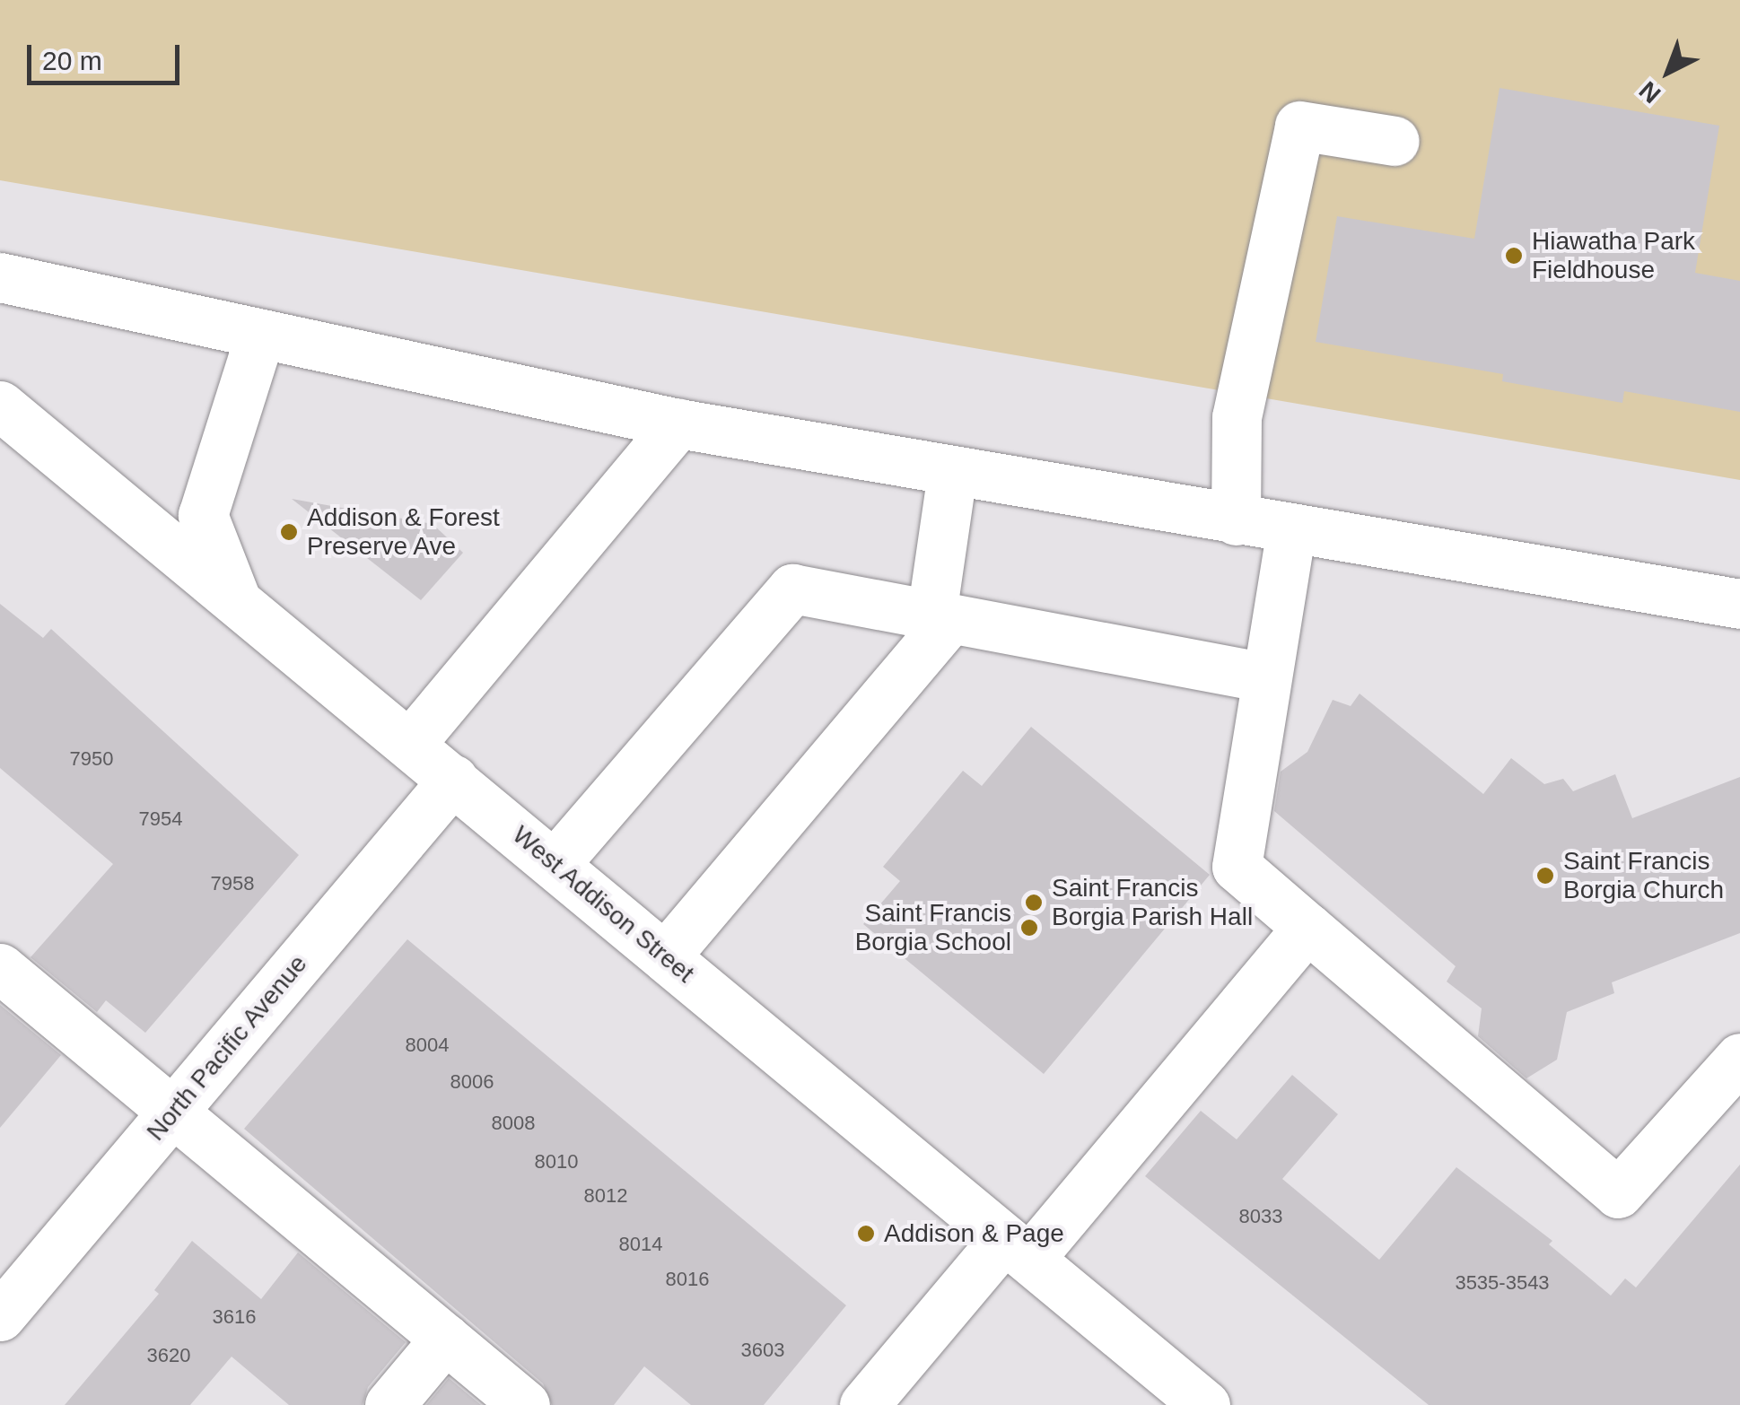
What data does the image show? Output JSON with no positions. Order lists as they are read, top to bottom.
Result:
{
  "streets": {
    "street": ["West Addison Street", "North Pacific Avenue"]
  },
  "crossings": [
    ["West Addison Street", "North Pacific Avenue"]
  ],
  "places": [
    "Hiawatha Park Fieldhouse",
    "Addison & Forest Preserve Ave",
    "Saint Francis Borgia Church",
    "Saint Francis Borgia Parish Hall",
    "Saint Francis Borgia School",
    "Addison & Page"
  ],
  "house_numbers": [
    "7950",
    "7954",
    "7958",
    "8004",
    "8006",
    "8008",
    "8010",
    "8012",
    "8033",
    "8014",
    "8016",
    "3535-3543",
    "3616",
    "3603",
    "3620"
  ],
  "scale_bar": "20 m",
  "north": "bottom left"
}
